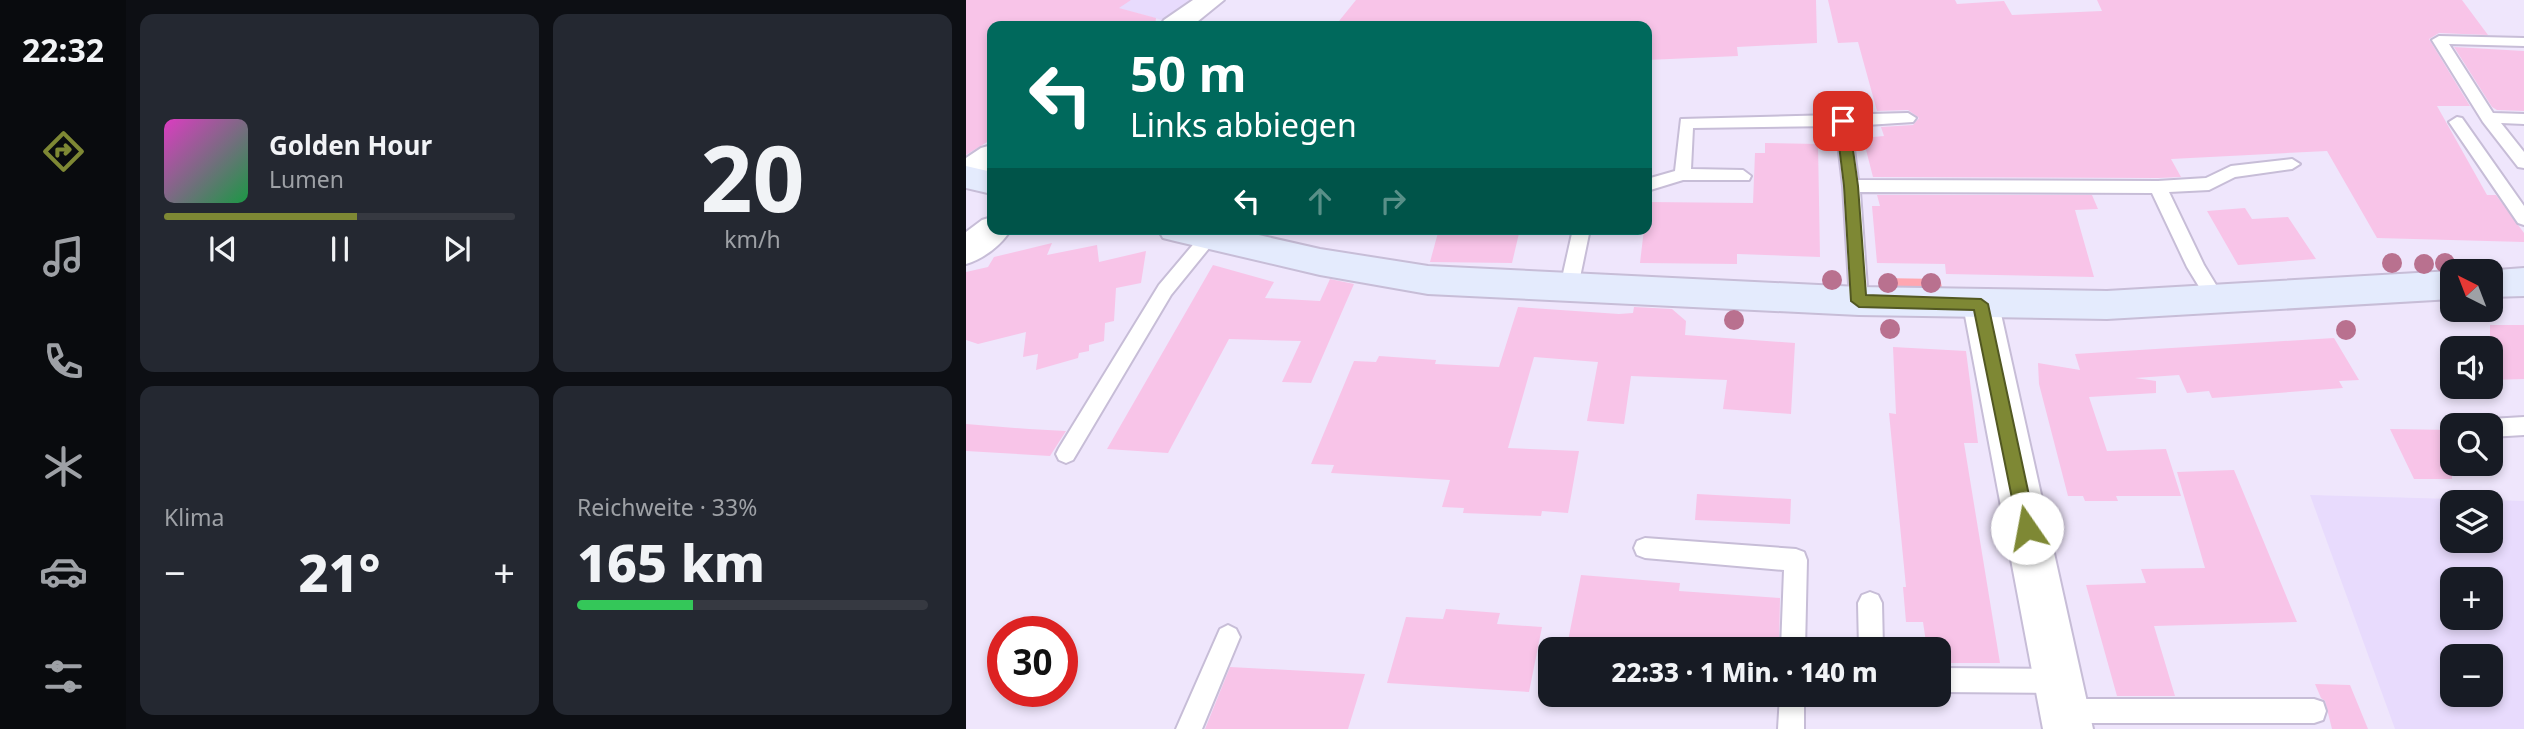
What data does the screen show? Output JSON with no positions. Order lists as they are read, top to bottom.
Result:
{
  "north": "top left",
  "page": {
    "tabs": "22:32",
    "tile": [
      ["20", "km/h"],
      "Klima",
      ["Reichweite · 33%", "165 km"]
    ],
    "turn": ["50 m", "Links abbiegen"],
    "song": ["Golden Hour", "Lumen"],
    "map_buttons": ["+", "−"],
    "heat": ["−", "21°", "+"],
    "limit": "30",
    "trip": "22:33 · 1 Min. · 140 m"
  }
}
